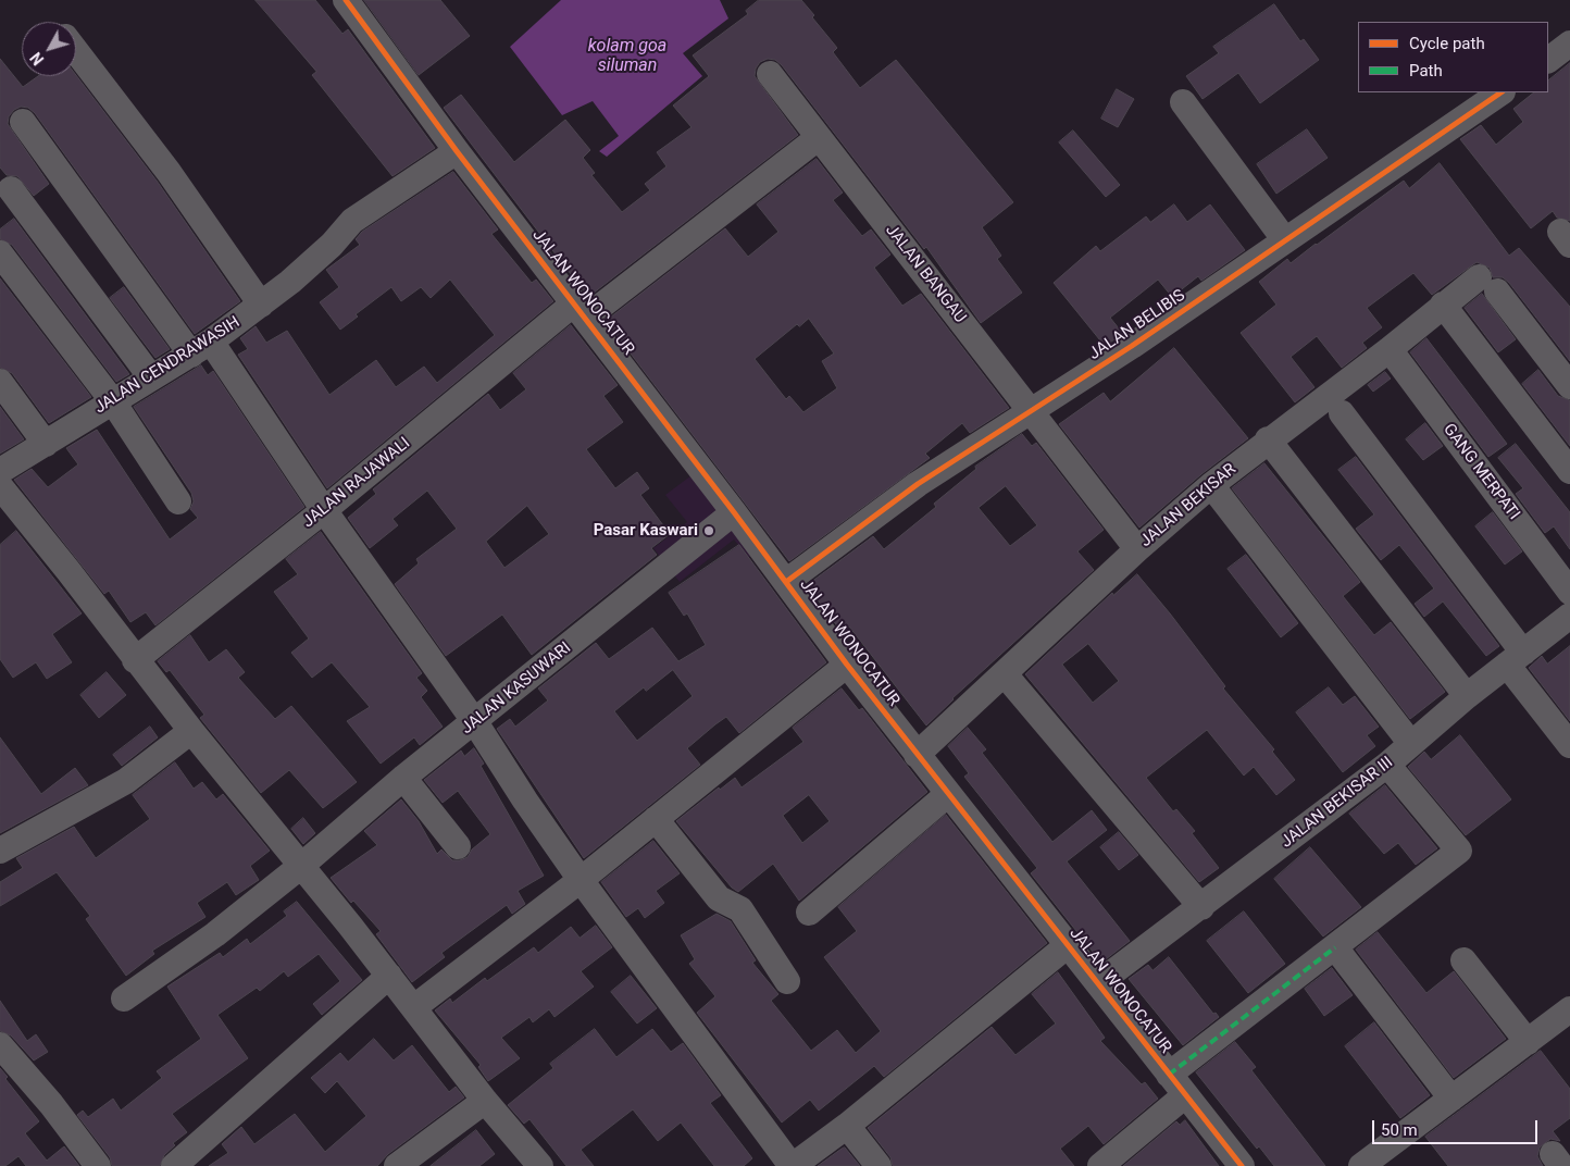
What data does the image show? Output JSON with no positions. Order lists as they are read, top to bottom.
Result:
{
  "streets": {
    "street": [
      "JALAN BANGAU",
      "JALAN WONOCATUR",
      "JALAN BELIBIS",
      "JALAN CENDRAWASIH",
      "GANG MERPATI",
      "JALAN RAJAWALI",
      "JALAN BEKISAR",
      "JALAN KASUWARI",
      "JALAN BEKISAR III"
    ]
  },
  "crossings": [
    ["JALAN BANGAU", "JALAN BELIBIS"],
    ["JALAN BANGAU", "JALAN BEKISAR"],
    ["JALAN WONOCATUR", "JALAN BELIBIS"],
    ["JALAN WONOCATUR", "JALAN CENDRAWASIH"],
    ["JALAN WONOCATUR", "JALAN RAJAWALI"],
    ["JALAN WONOCATUR", "JALAN BEKISAR"],
    ["JALAN WONOCATUR", "JALAN KASUWARI"],
    ["JALAN WONOCATUR", "JALAN BEKISAR III"]
  ],
  "water": ["kolam goa siluman"],
  "places": ["Pasar Kaswari"],
  "legend": ["Cycle path", "Path"],
  "scale_bar": "50 m",
  "north": "bottom left"
}
